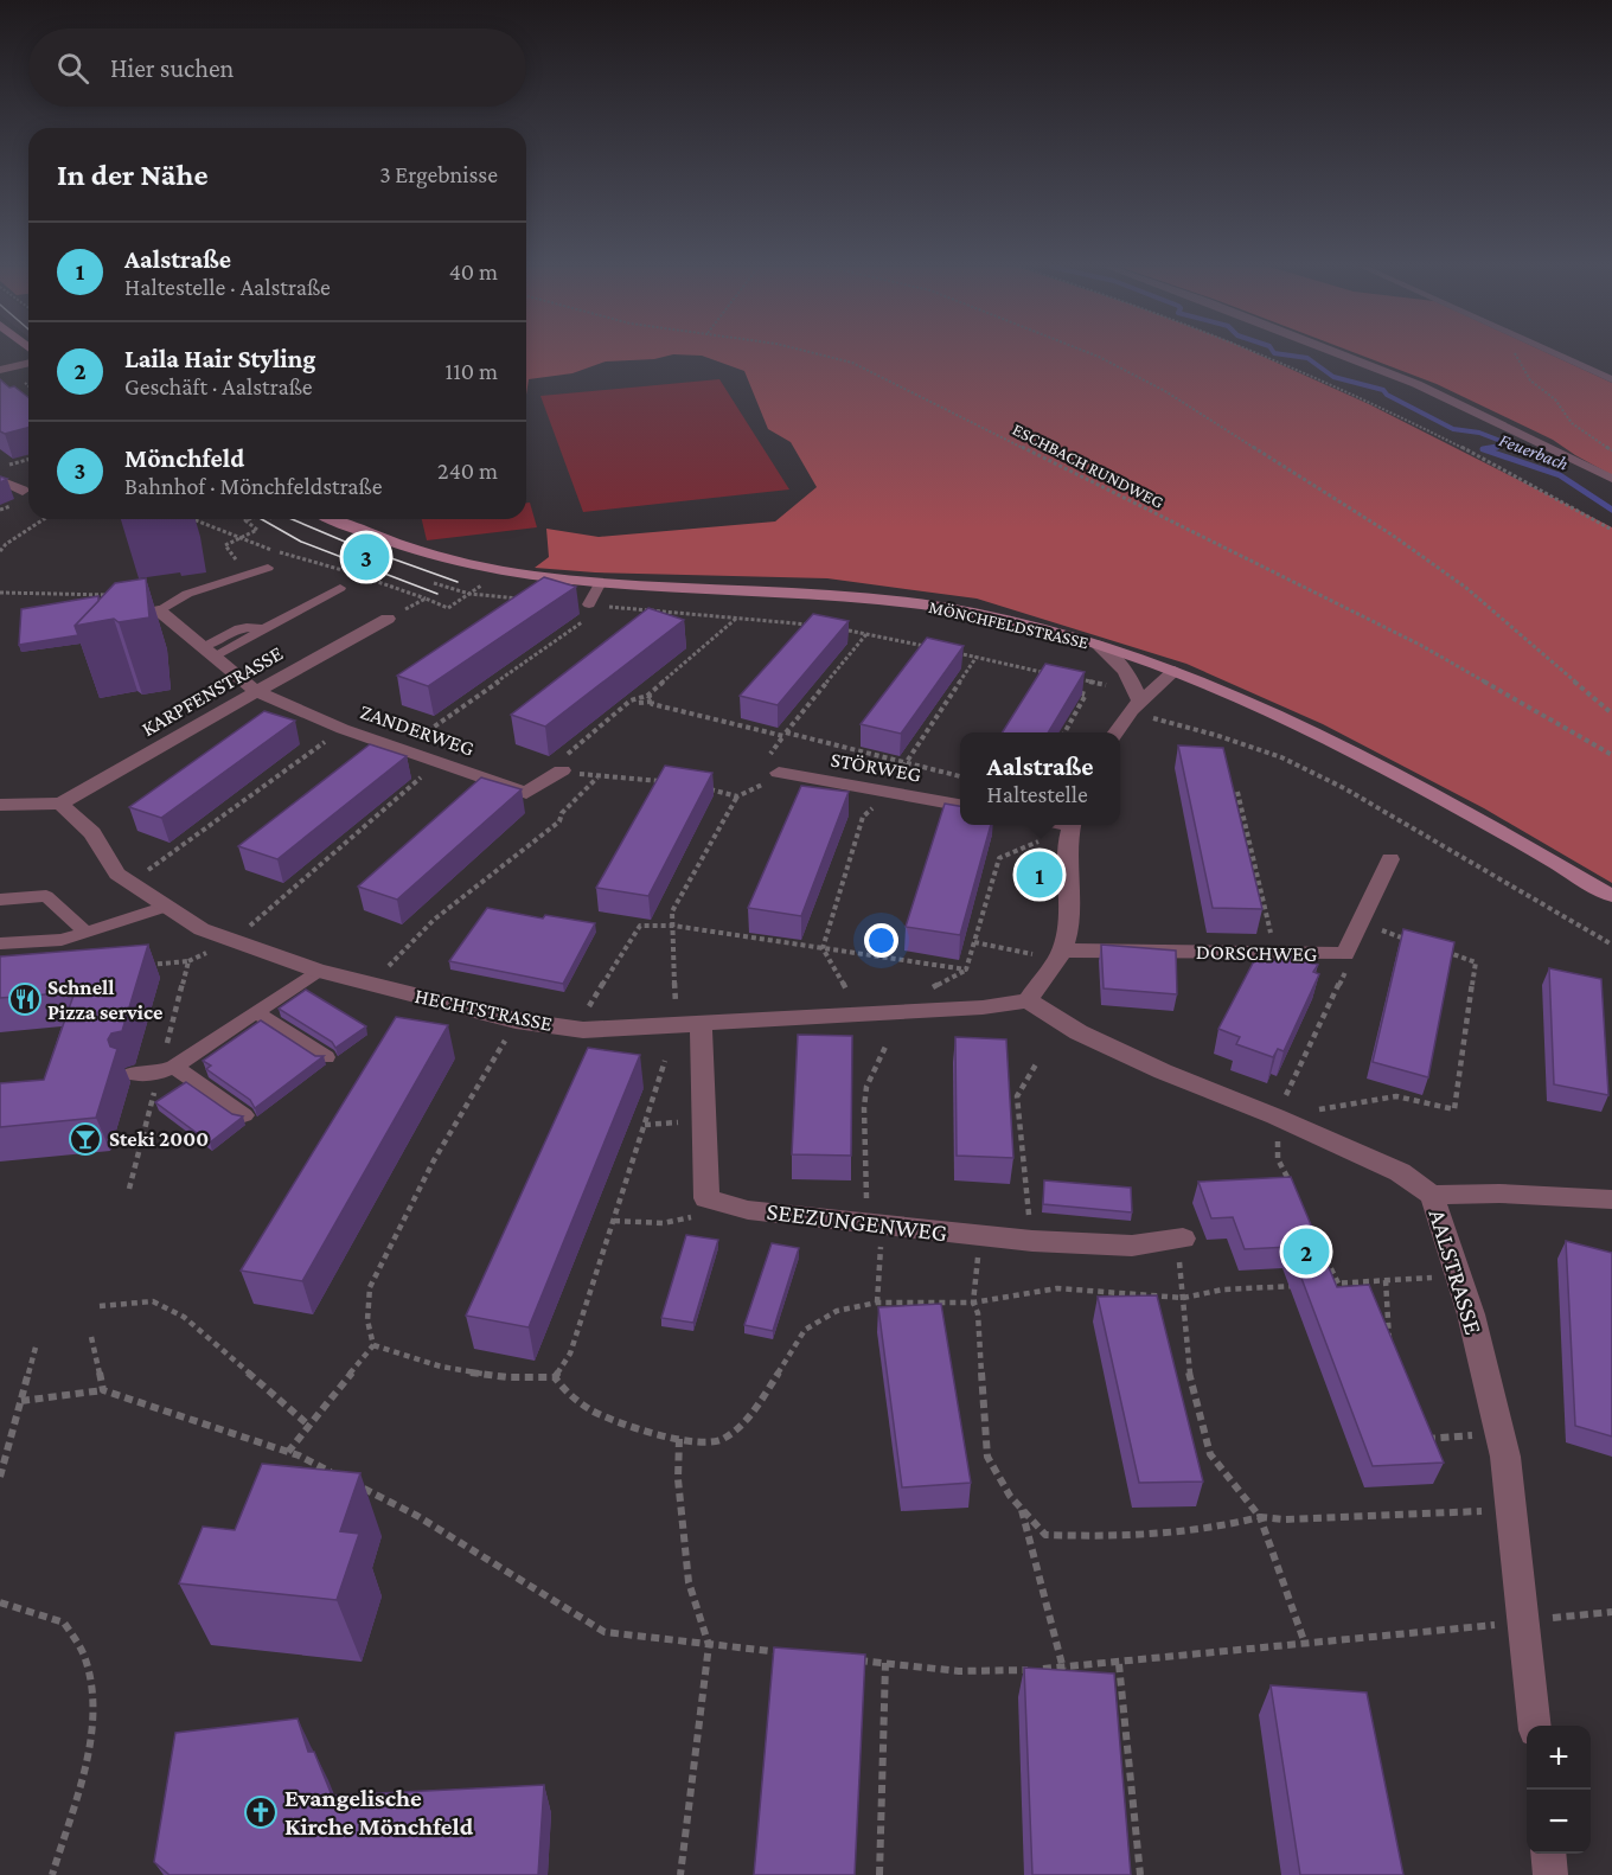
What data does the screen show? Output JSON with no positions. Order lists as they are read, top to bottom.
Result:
{
  "streets": {
    "main road": ["MÖNCHFELDSTRASSE"],
    "street": [
      "KARPFENSTRASSE",
      "ZANDERWEG",
      "STÖRWEG",
      "DORSCHWEG",
      "HECHTSTRASSE",
      "SEEZUNGENWEG",
      "AALSTRASSE"
    ],
    "path": ["ESCHBACH RUNDWEG"]
  },
  "crossings": [
    ["KARPFENSTRASSE", "ZANDERWEG"],
    ["KARPFENSTRASSE", "HECHTSTRASSE"],
    ["HECHTSTRASSE", "SEEZUNGENWEG"],
    ["HECHTSTRASSE", "AALSTRASSE"]
  ],
  "water": ["Feuerbach"],
  "places": {
    "restaurant": ["Schnell Pizza service"],
    "bar": ["Steki 2000"],
    "church": ["Evangelische Kirche Mönchfeld"]
  },
  "page": {
    "search": "Hier suchen",
    "heading": ["In der Nähe", "3 Ergebnisse"],
    "list": [
      {
        "mark": "1",
        "name": "Aalstraße",
        "note": "Haltestelle · Aalstraße",
        "value": "40 m"
      },
      {
        "mark": "2",
        "name": "Laila Hair Styling",
        "note": "Geschäft · Aalstraße",
        "value": "110 m"
      },
      {
        "mark": "3",
        "name": "Mönchfeld",
        "note": "Bahnhof · Mönchfeldstraße",
        "value": "240 m"
      }
    ],
    "pins": ["3", "1", "2"],
    "popup": ["Aalstraße", "Haltestelle"],
    "map_buttons": ["+", "−"]
  }
}
